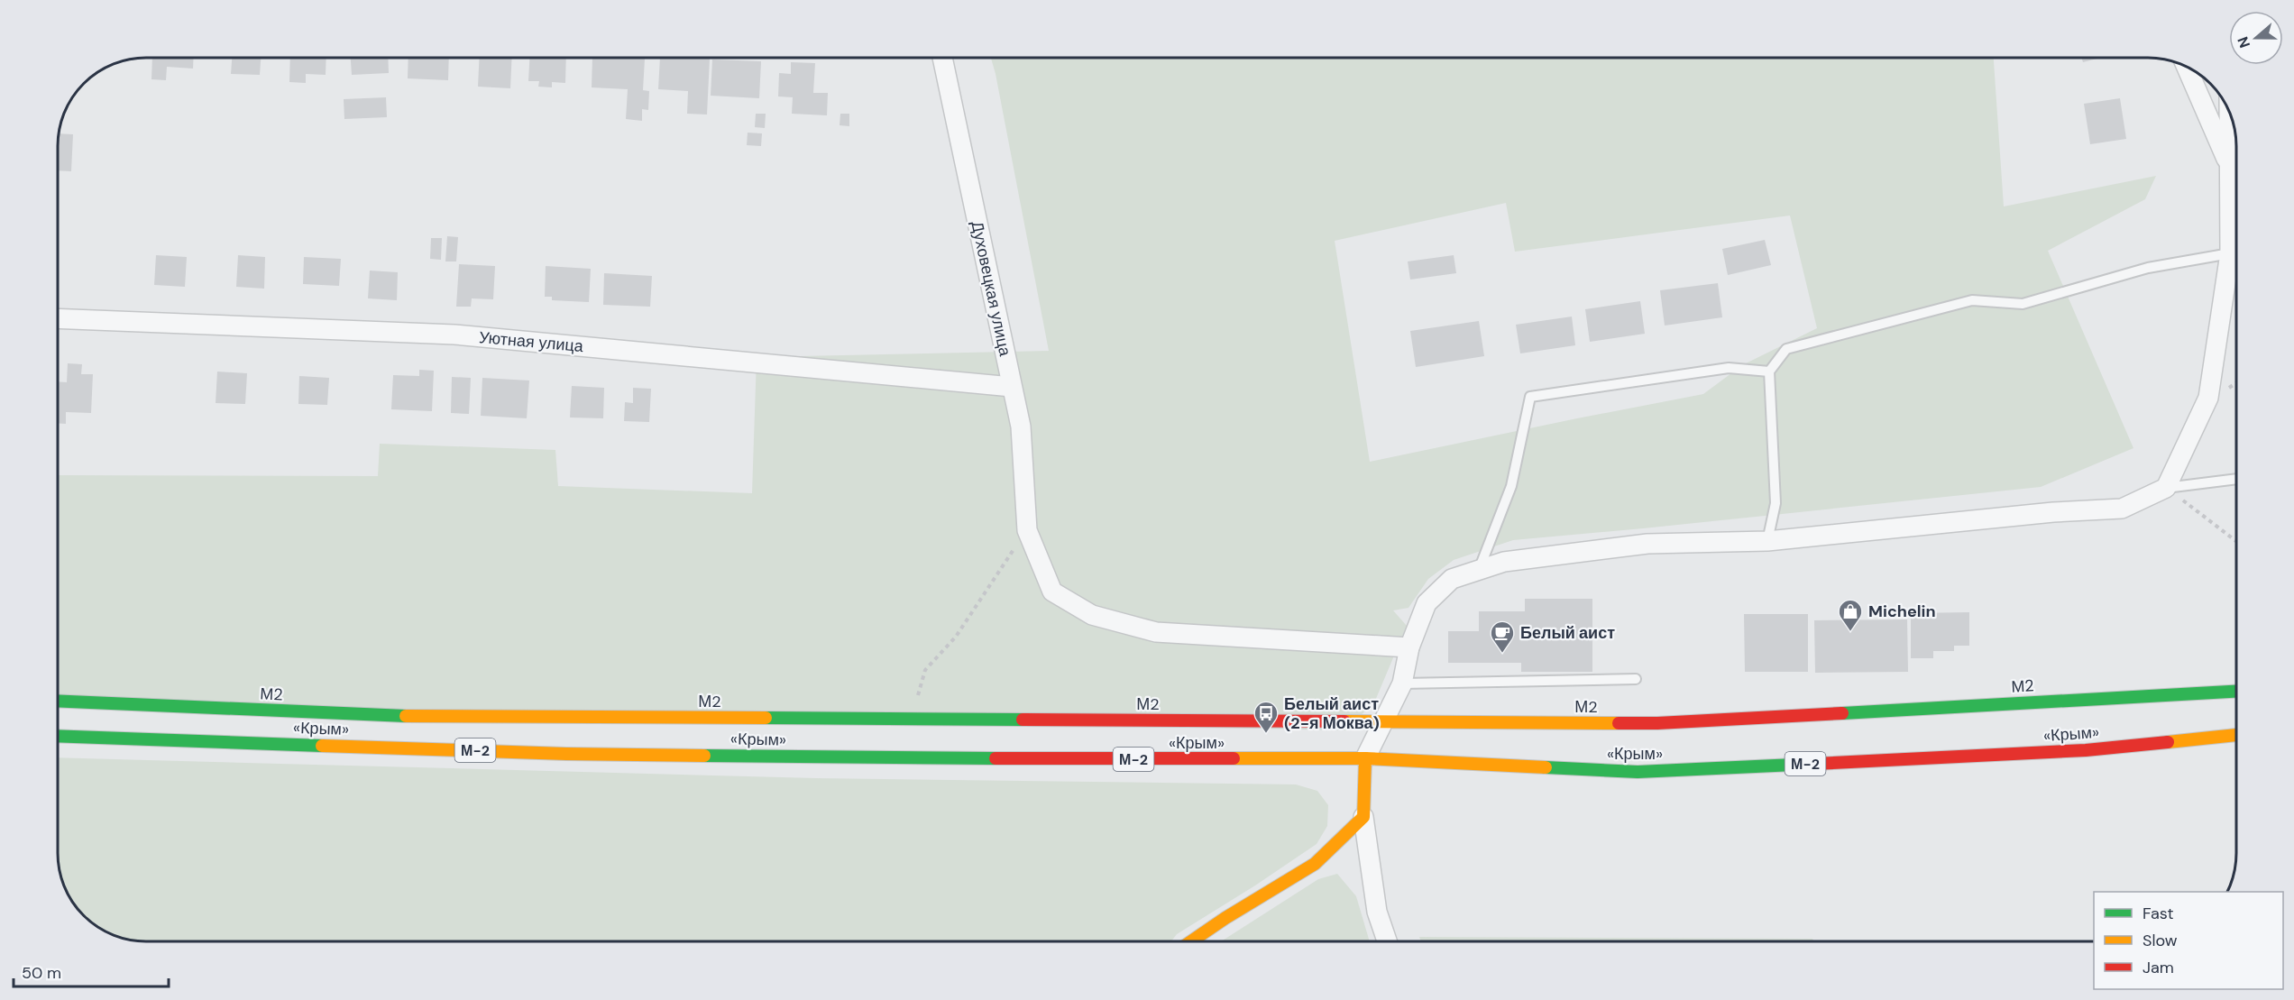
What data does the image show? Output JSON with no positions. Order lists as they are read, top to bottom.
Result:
{
  "streets": {
    "main road": ["М2", "«Крым»", "М-2"],
    "street": ["Духовецкая улица", "Уютная улица"]
  },
  "crossings": [
    ["Духовецкая улица", "Уютная улица"]
  ],
  "places": {
    "shop": ["Michelin"],
    "cafe": ["Белый аист"],
    "bus stop": ["Белый аист (2-я Моква)"]
  },
  "legend": ["Fast", "Slow", "Jam"],
  "scale_bar": "50 m",
  "north": "left"
}
